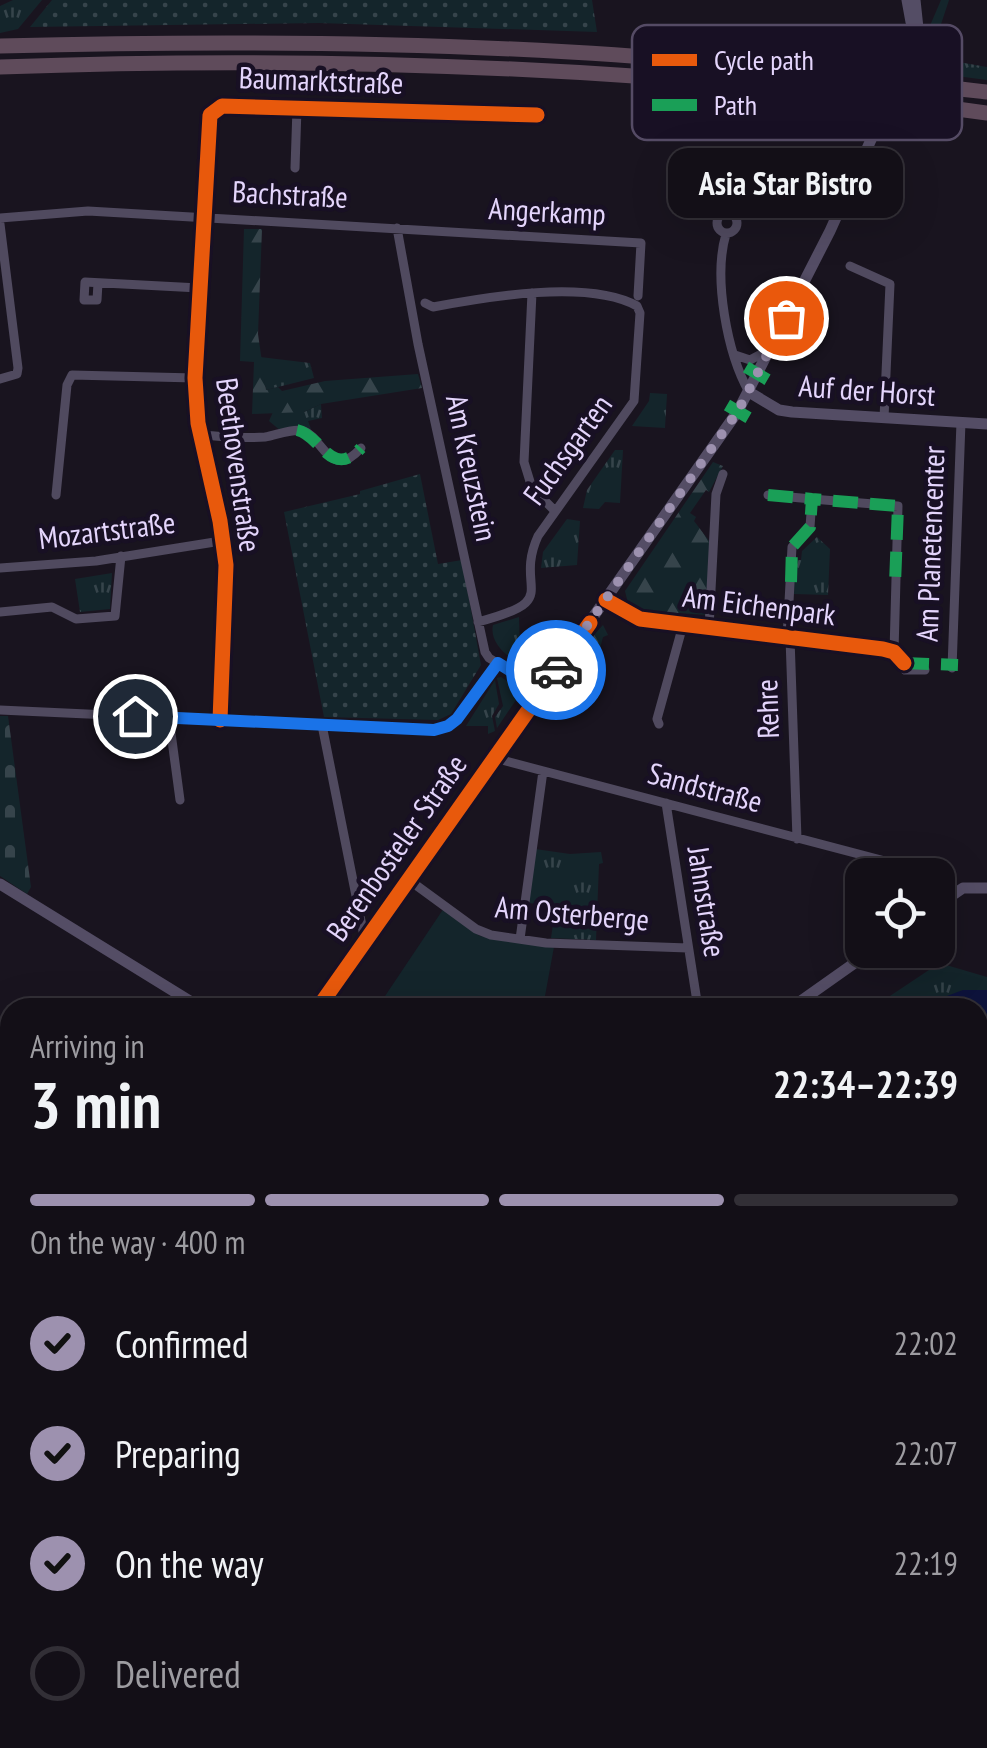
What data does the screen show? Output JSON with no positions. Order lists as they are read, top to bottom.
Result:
{
  "streets": {
    "street": [
      "Baumarktstraße",
      "Bachstraße",
      "Angerkamp",
      "Auf der Horst",
      "Fuchsgarten",
      "Beethovenstraße",
      "Am Kreuzstein",
      "Mozartstraße",
      "Am Planetencenter",
      "Am Eichenpark",
      "Rehre",
      "Sandstraße",
      "Berenbosteler Straße",
      "Jahnstraße",
      "Am Osterberge"
    ]
  },
  "crossings": [
    ["Baumarktstraße", "Bachstraße"],
    ["Baumarktstraße", "Beethovenstraße"],
    ["Bachstraße", "Angerkamp"],
    ["Bachstraße", "Beethovenstraße"],
    ["Bachstraße", "Am Kreuzstein"],
    ["Angerkamp", "Am Kreuzstein"],
    ["Auf der Horst", "Am Planetencenter"],
    ["Auf der Horst", "Berenbosteler Straße"],
    ["Fuchsgarten", "Am Kreuzstein"],
    ["Beethovenstraße", "Mozartstraße"],
    ["Am Eichenpark", "Rehre"],
    ["Am Eichenpark", "Berenbosteler Straße"],
    ["Rehre", "Sandstraße"],
    ["Sandstraße", "Berenbosteler Straße"],
    ["Sandstraße", "Jahnstraße"],
    ["Berenbosteler Straße", "Am Osterberge"],
    ["Jahnstraße", "Am Osterberge"]
  ],
  "places": ["Asia Star Bistro"],
  "legend": ["Cycle path", "Path"],
  "page": {
    "bubble": "Asia Star Bistro",
    "heading": ["3 min", "Arriving in", "22:34–22:39"],
    "bar": "On the way · 400 m",
    "list": [
      ["Confirmed", "22:02"],
      ["Preparing", "22:07"],
      ["On the way", "22:19"],
      "Delivered"
    ]
  }
}
